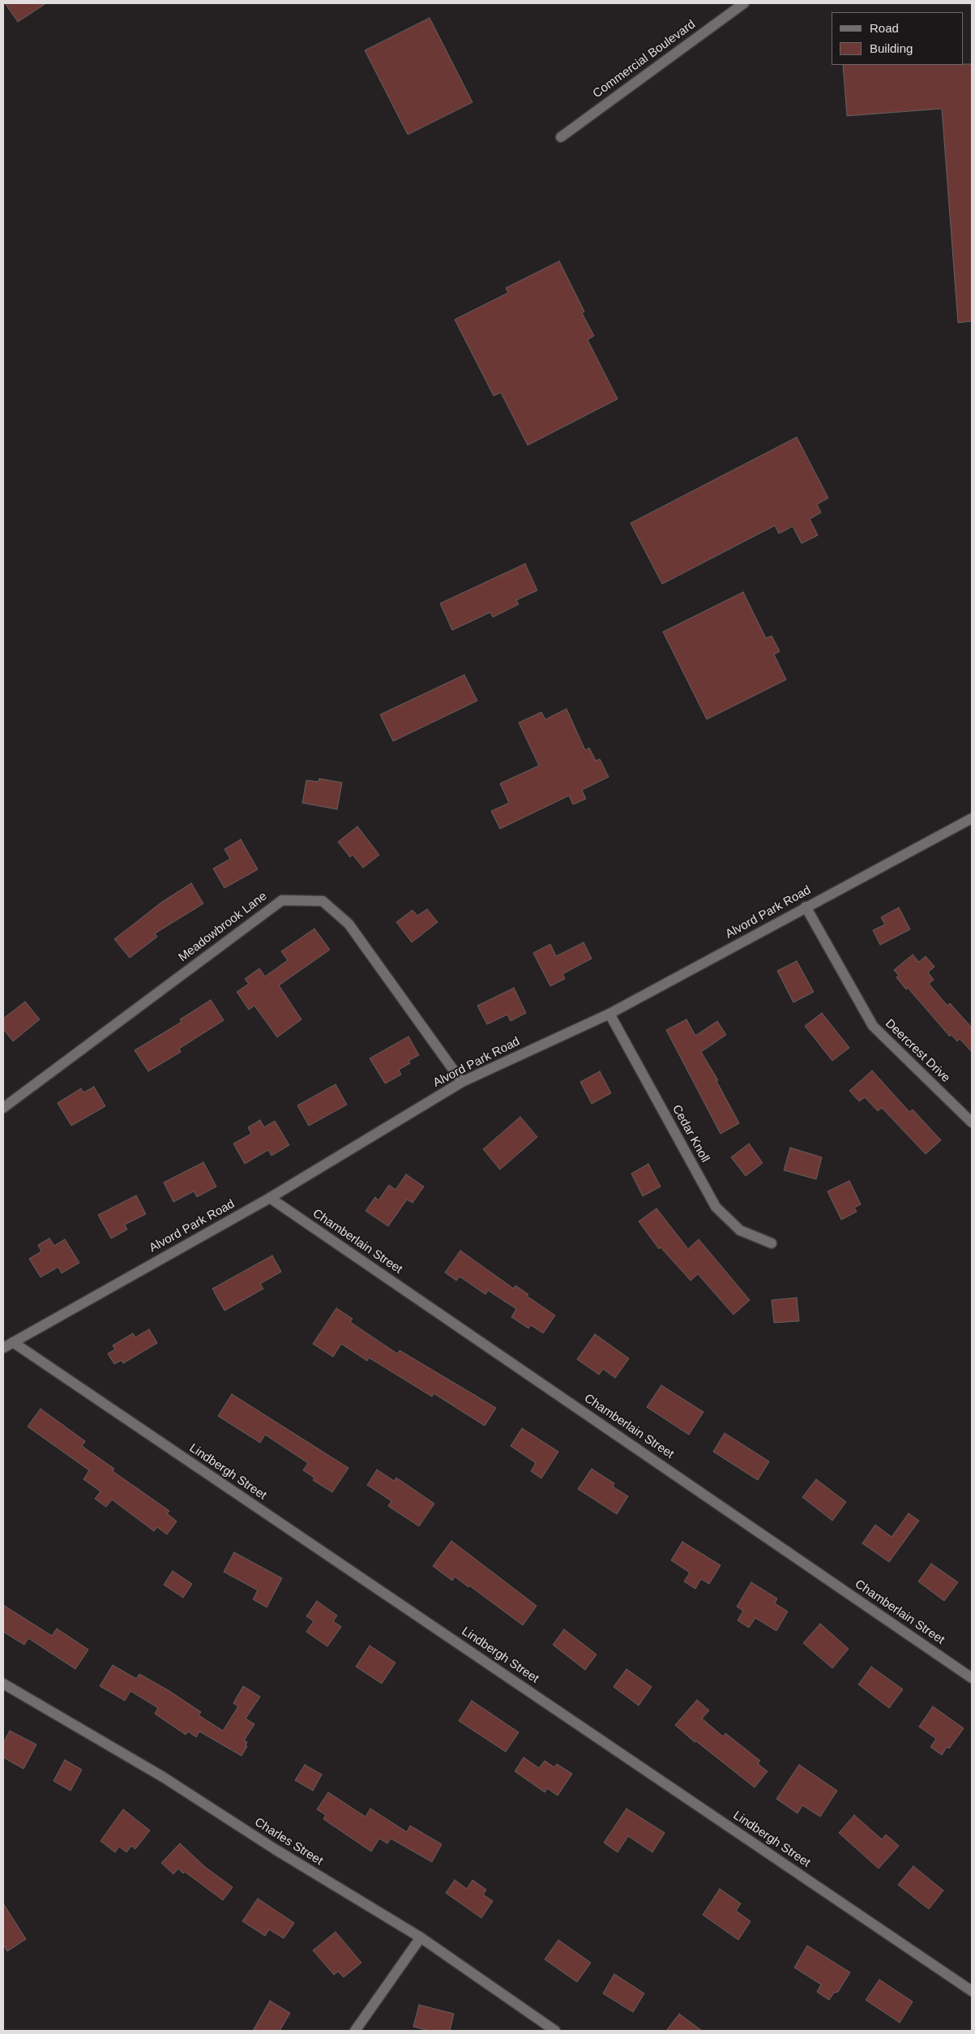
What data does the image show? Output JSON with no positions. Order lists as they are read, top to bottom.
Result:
{
  "streets": {
    "street": [
      "Commercial Boulevard",
      "Alvord Park Road",
      "Meadowbrook Lane",
      "Deercrest Drive",
      "Cedar Knoll",
      "Chamberlain Street",
      "Lindbergh Street",
      "Charles Street"
    ]
  },
  "crossings": [
    ["Alvord Park Road", "Meadowbrook Lane"],
    ["Alvord Park Road", "Deercrest Drive"],
    ["Alvord Park Road", "Cedar Knoll"],
    ["Alvord Park Road", "Chamberlain Street"],
    ["Alvord Park Road", "Lindbergh Street"]
  ],
  "legend": ["Road", "Building"]
}
